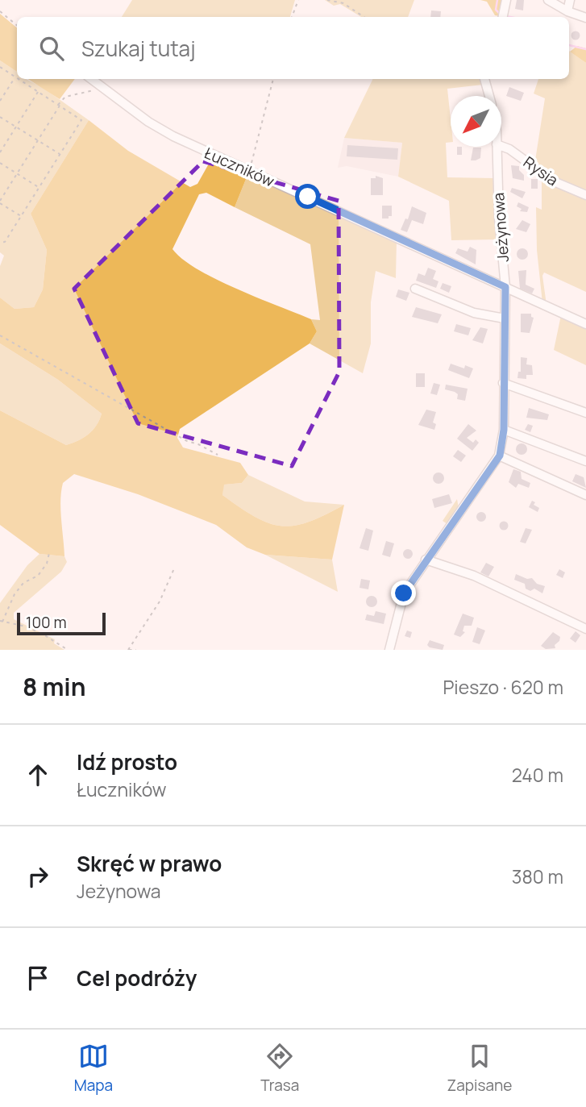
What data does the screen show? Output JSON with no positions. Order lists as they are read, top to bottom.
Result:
{
  "streets": {
    "street": ["Łuczników", "Rysia", "Jeżynowa"]
  },
  "crossings": [
    ["Łuczników", "Jeżynowa"]
  ],
  "scale_bar": "100 m",
  "north": "bottom left",
  "page": {
    "search": "Szukaj tutaj",
    "scale": "100 m",
    "heading": ["8 min", "Pieszo · 620 m"],
    "list": [
      ["Idź prosto", "Łuczników", "240 m"],
      ["Skręć w prawo", "Jeżynowa", "380 m"],
      "Cel podróży"
    ],
    "nav": ["Mapa", "Trasa", "Zapisane"]
  }
}
